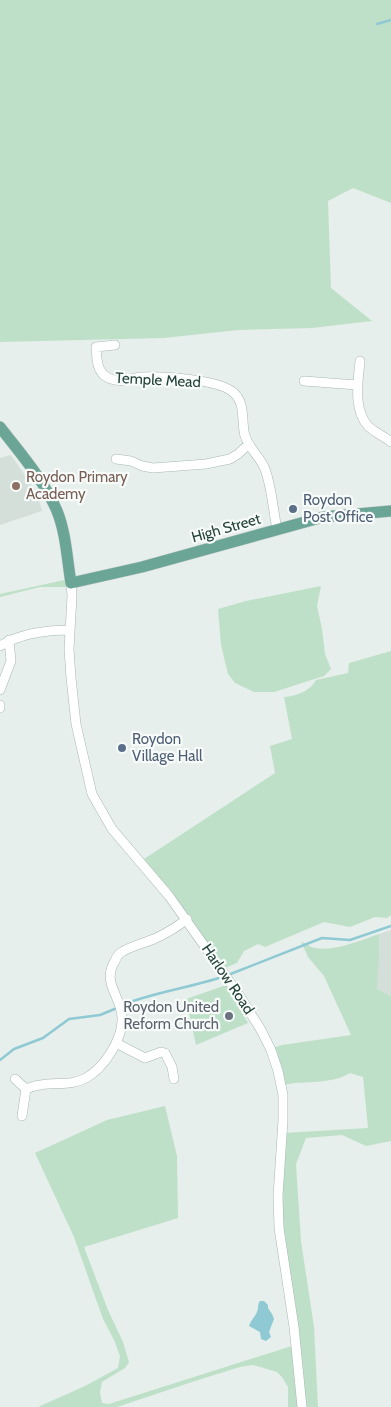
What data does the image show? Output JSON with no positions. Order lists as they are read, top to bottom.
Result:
{
  "streets": {
    "main road": ["High Street"],
    "street": ["Temple Mead", "Harlow Road"]
  },
  "crossings": [
    ["Temple Mead", "High Street"],
    ["High Street", "Harlow Road"]
  ],
  "places": [
    "Roydon Primary Academy",
    "Roydon Post Office",
    "Roydon Village Hall",
    "Roydon United Reform Church"
  ]
}
